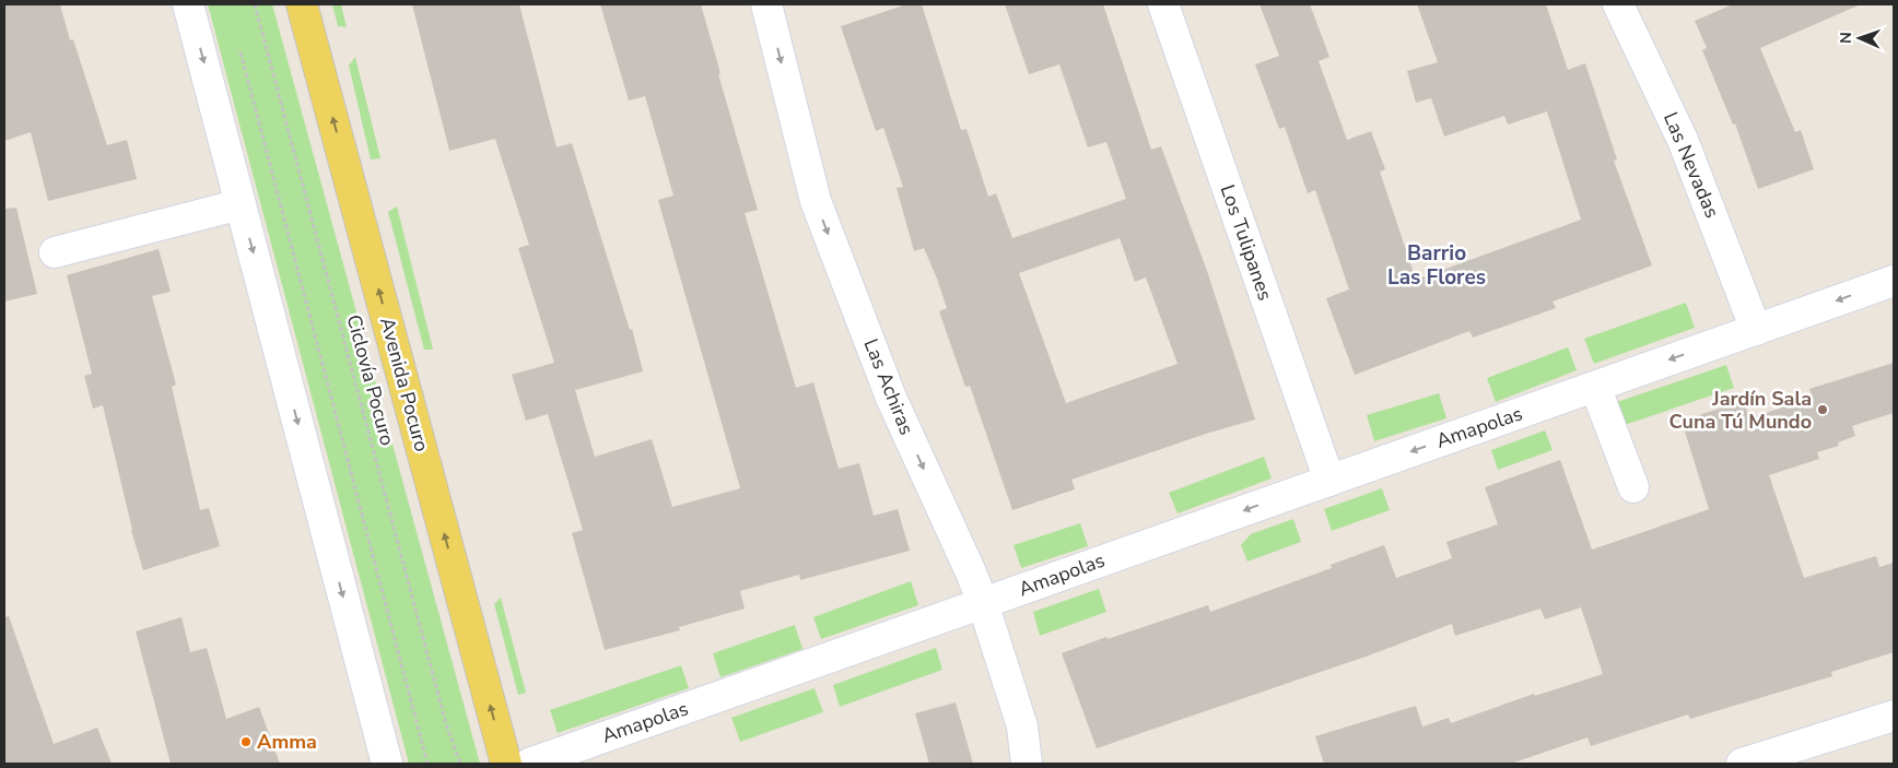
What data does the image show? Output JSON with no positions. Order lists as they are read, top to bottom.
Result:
{
  "streets": {
    "main road": ["Avenida Pocuro"],
    "street": [
      "Las Nevadas",
      "Los Tulipanes",
      "Las Achiras",
      "Amapolas"
    ],
    "path": ["Ciclovía Pocuro"]
  },
  "crossings": [
    ["Las Nevadas", "Amapolas"],
    ["Los Tulipanes", "Amapolas"],
    ["Las Achiras", "Amapolas"]
  ],
  "one_way": ["Avenida Pocuro", "Las Achiras", "Amapolas"],
  "districts": ["Barrio Las Flores"],
  "places": ["Jardín Sala Cuna Tú Mundo", "Amma"],
  "north": "left"
}
